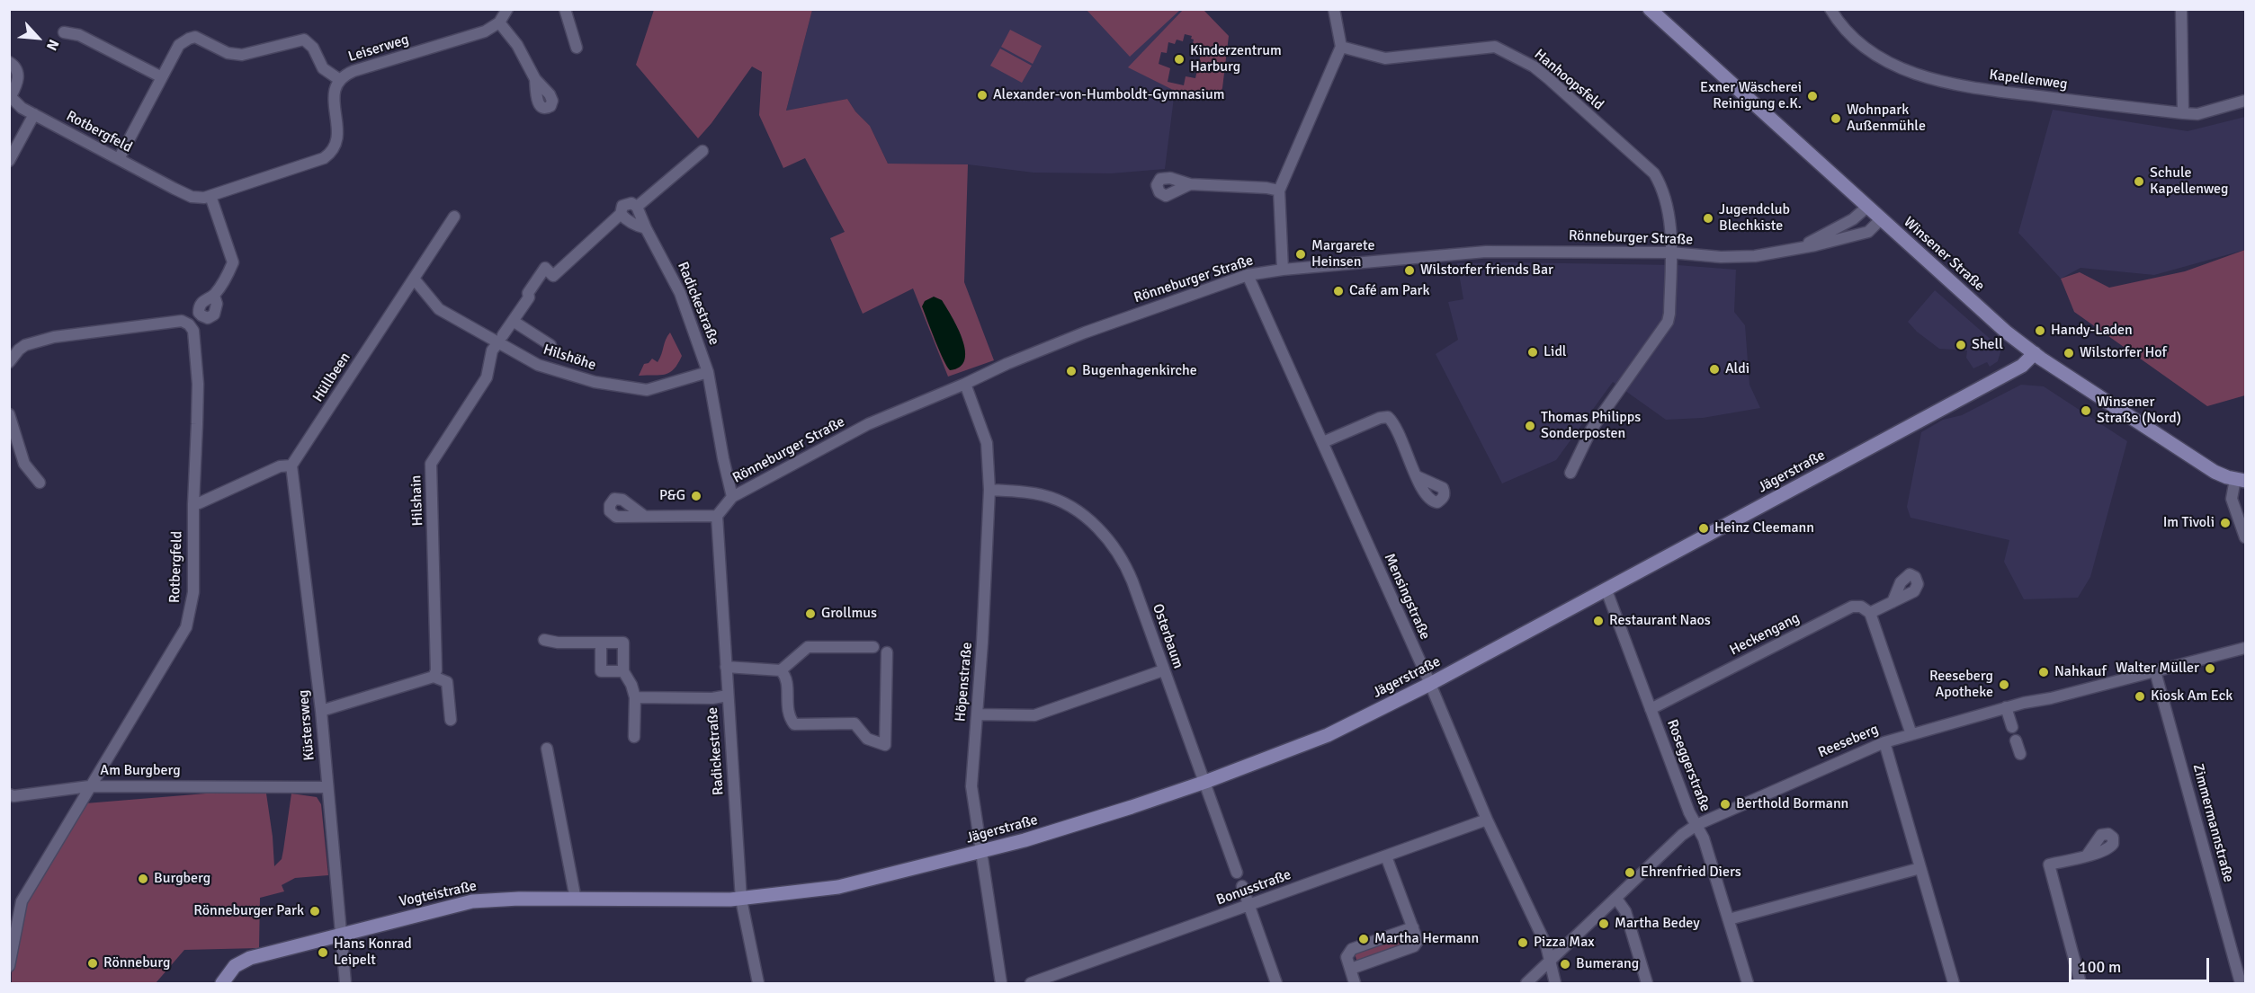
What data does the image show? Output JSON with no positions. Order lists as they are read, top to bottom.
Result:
{
  "streets": {
    "street": [
      "Leiserweg",
      "Hanhoopsfeld",
      "Kapellenweg",
      "Rotbergfeld",
      "Rönneburger Straße",
      "Winsener Straße",
      "Radickestraße",
      "Hilshöhe",
      "Hüllbeen",
      "Jägerstraße",
      "Hilshain",
      "Mensingstraße",
      "Heckengang",
      "Osterbaum",
      "Höpenstraße",
      "Küstersweg",
      "Reeseberg",
      "Roseggerstraße",
      "Am Burgberg",
      "Zimmermannstraße",
      "Bonusstraße",
      "Vogteistraße"
    ]
  },
  "crossings": [
    ["Leiserweg", "Rotbergfeld"],
    ["Hanhoopsfeld", "Rönneburger Straße"],
    ["Rotbergfeld", "Am Burgberg"],
    ["Rönneburger Straße", "Winsener Straße"],
    ["Rönneburger Straße", "Radickestraße"],
    ["Rönneburger Straße", "Mensingstraße"],
    ["Rönneburger Straße", "Höpenstraße"],
    ["Winsener Straße", "Jägerstraße"],
    ["Radickestraße", "Hilshöhe"],
    ["Radickestraße", "Jägerstraße"],
    ["Radickestraße", "Vogteistraße"],
    ["Hilshöhe", "Hüllbeen"],
    ["Hilshöhe", "Hilshain"],
    ["Hüllbeen", "Küstersweg"],
    ["Jägerstraße", "Mensingstraße"],
    ["Jägerstraße", "Osterbaum"],
    ["Jägerstraße", "Höpenstraße"],
    ["Jägerstraße", "Roseggerstraße"],
    ["Jägerstraße", "Vogteistraße"],
    ["Mensingstraße", "Reeseberg"],
    ["Mensingstraße", "Bonusstraße"],
    ["Heckengang", "Roseggerstraße"],
    ["Osterbaum", "Höpenstraße"],
    ["Küstersweg", "Am Burgberg"],
    ["Küstersweg", "Vogteistraße"],
    ["Reeseberg", "Roseggerstraße"],
    ["Reeseberg", "Zimmermannstraße"]
  ],
  "places": [
    "Kinderzentrum Harburg",
    "Alexander-von-Humboldt-Gymnasium",
    "Exner Wäscherei Reinigung e.K.",
    "Wohnpark Außenmühle",
    "Schule Kapellenweg",
    "Jugendclub Blechkiste",
    "Margarete Heinsen",
    "Wilstorfer friends Bar",
    "Café am Park",
    "Handy-Laden",
    "Shell",
    "Lidl",
    "Wilstorfer Hof",
    "Aldi",
    "Bugenhagenkirche",
    "Winsener Straße (Nord)",
    "Thomas Philipps Sonderposten",
    "P&G",
    "Im Tivoli",
    "Heinz Cleemann",
    "Grollmus",
    "Restaurant Naos",
    "Walter Müller",
    "Nahkauf",
    "Reeseberg Apotheke",
    "Kiosk Am Eck",
    "Berthold Bormann",
    "Ehrenfried Diers",
    "Burgberg",
    "Rönneburger Park",
    "Martha Bedey",
    "Martha Hermann",
    "Pizza Max",
    "Hans Konrad Leipelt",
    "Rönneburg",
    "Bumerang"
  ],
  "scale_bar": "100 m",
  "north": "bottom right"
}
